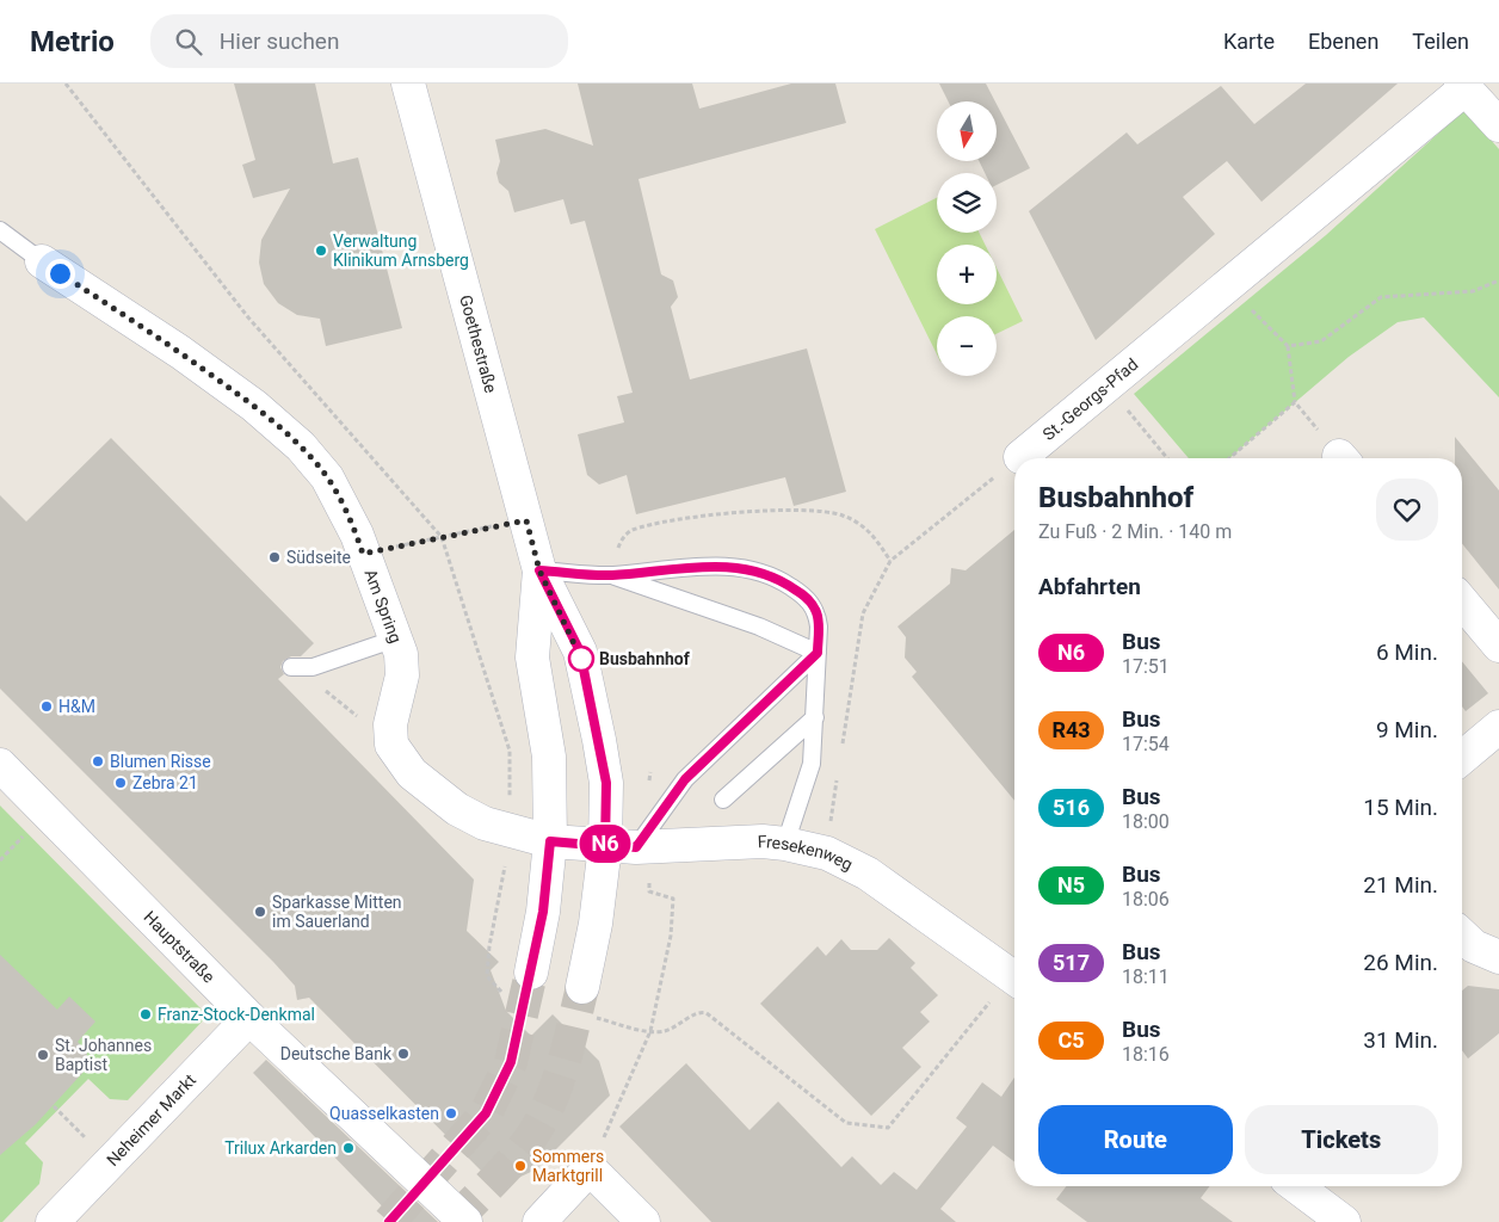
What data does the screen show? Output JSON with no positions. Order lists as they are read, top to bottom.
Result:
{
  "streets": {
    "street": [
      "Goethestraße",
      "St.-Georgs-Pfad",
      "Am Spring",
      "Fresekenweg",
      "Hauptstraße",
      "Neheimer Markt"
    ]
  },
  "crossings": [
    ["Goethestraße", "Am Spring"],
    ["Goethestraße", "Fresekenweg"],
    ["Am Spring", "Fresekenweg"],
    ["Hauptstraße", "Neheimer Markt"]
  ],
  "places": [
    "Verwaltung Klinikum Arnsberg",
    "Südseite",
    "Busbahnhof",
    "H&M",
    "Blumen Risse",
    "Zebra 21",
    "Sparkasse Mitten im Sauerland",
    "Franz-Stock-Denkmal",
    "Deutsche Bank",
    "St. Johannes Baptist",
    "Quasselkasten",
    "Trilux Arkarden",
    "Sommers Marktgrill"
  ],
  "lines": ["bus line N6"],
  "north": "bottom",
  "page": {
    "header": "Metrio",
    "search": "Hier suchen",
    "nav": ["Karte", "Ebenen", "Teilen"],
    "on_map": "N6",
    "map_buttons": ["+", "−"],
    "heading": [
      ["Busbahnhof", "Zu Fuß · 2 Min. · 140 m"],
      "Abfahrten"
    ],
    "list": [
      {
        "mark": "N6",
        "name": "Bus",
        "note": "17:51",
        "value": "6 Min."
      },
      {
        "mark": "R43",
        "name": "Bus",
        "note": "17:54",
        "value": "9 Min."
      },
      {
        "mark": "516",
        "name": "Bus",
        "note": "18:00",
        "value": "15 Min."
      },
      {
        "mark": "N5",
        "name": "Bus",
        "note": "18:06",
        "value": "21 Min."
      },
      {
        "mark": "517",
        "name": "Bus",
        "note": "18:11",
        "value": "26 Min."
      },
      {
        "mark": "C5",
        "name": "Bus",
        "note": "18:16",
        "value": "31 Min."
      }
    ],
    "buttons": ["Route", "Tickets"]
  }
}
